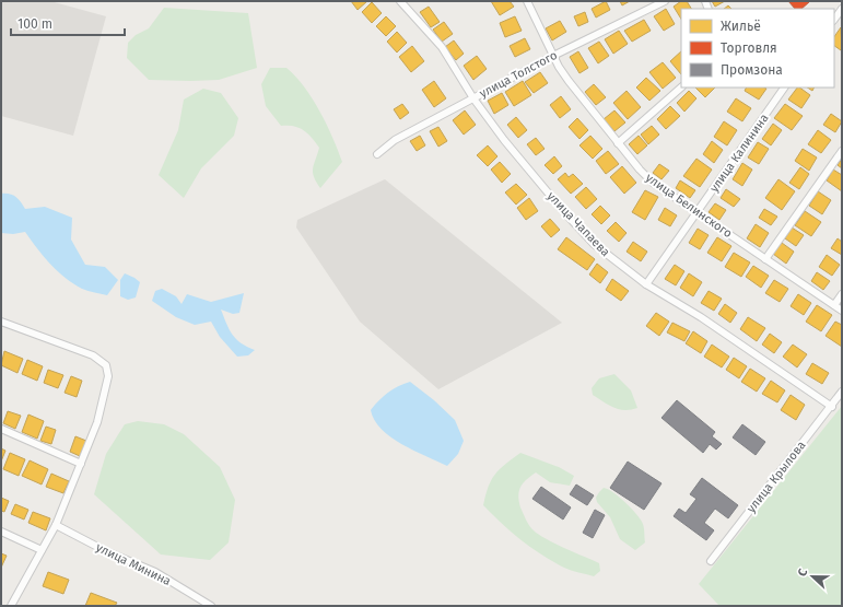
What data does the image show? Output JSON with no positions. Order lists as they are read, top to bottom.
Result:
{
  "streets": {
    "street": [
      "улица Толстого",
      "улица Калинина",
      "улица Белинского",
      "улица Чапаева",
      "улица Крылова",
      "улица Минина"
    ]
  },
  "crossings": [
    ["улица Толстого", "улица Белинского"],
    ["улица Толстого", "улица Чапаева"],
    ["улица Калинина", "улица Белинского"],
    ["улица Калинина", "улица Чапаева"],
    ["улица Чапаева", "улица Крылова"]
  ],
  "legend": ["Жильё", "Торговля", "Промзона"],
  "scale_bar": "100 m",
  "north": "left"
}
